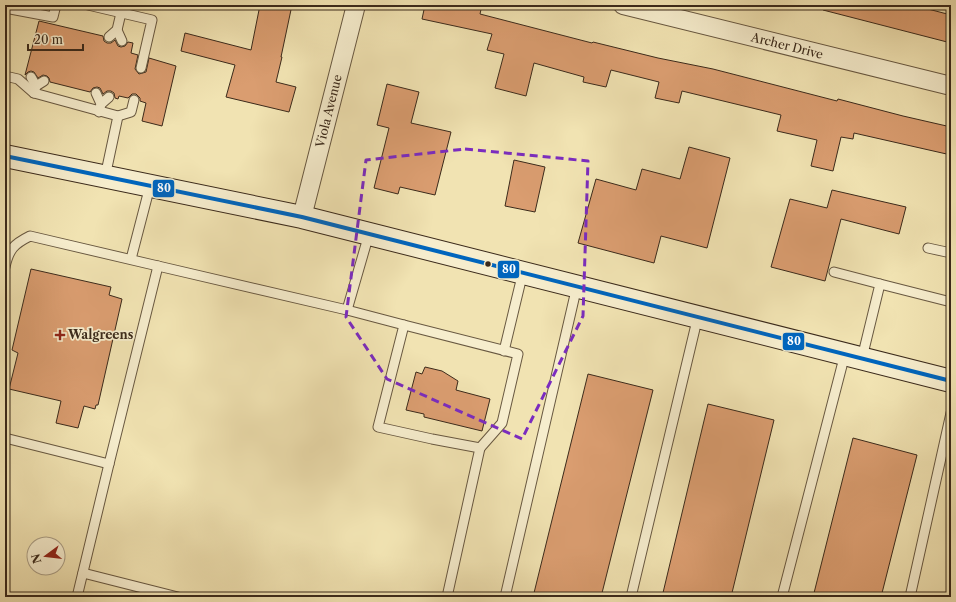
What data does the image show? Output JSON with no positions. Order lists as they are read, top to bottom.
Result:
{
  "streets": {
    "street": ["Archer Drive", "Viola Avenue"]
  },
  "places": {
    "health": ["Walgreens"]
  },
  "lines": ["transit line 80"],
  "scale_bar": "20 m",
  "north": "left"
}
